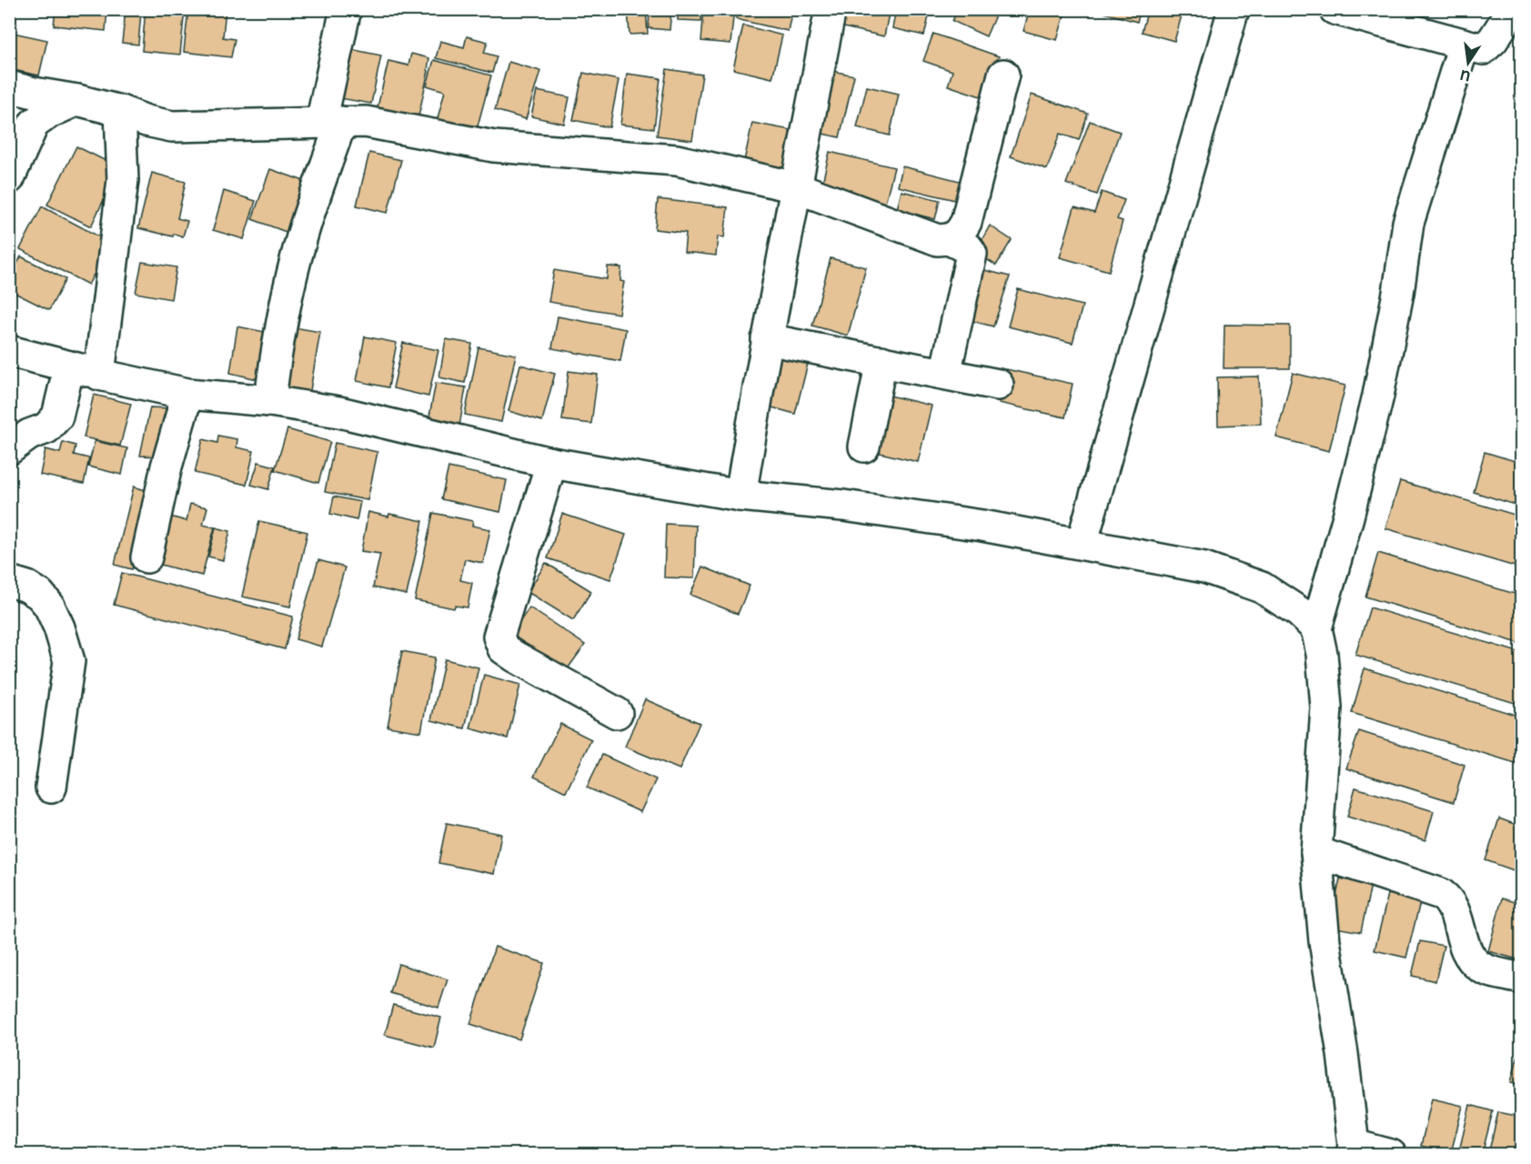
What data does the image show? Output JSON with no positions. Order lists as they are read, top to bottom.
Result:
{
  "north": "bottom"
}
